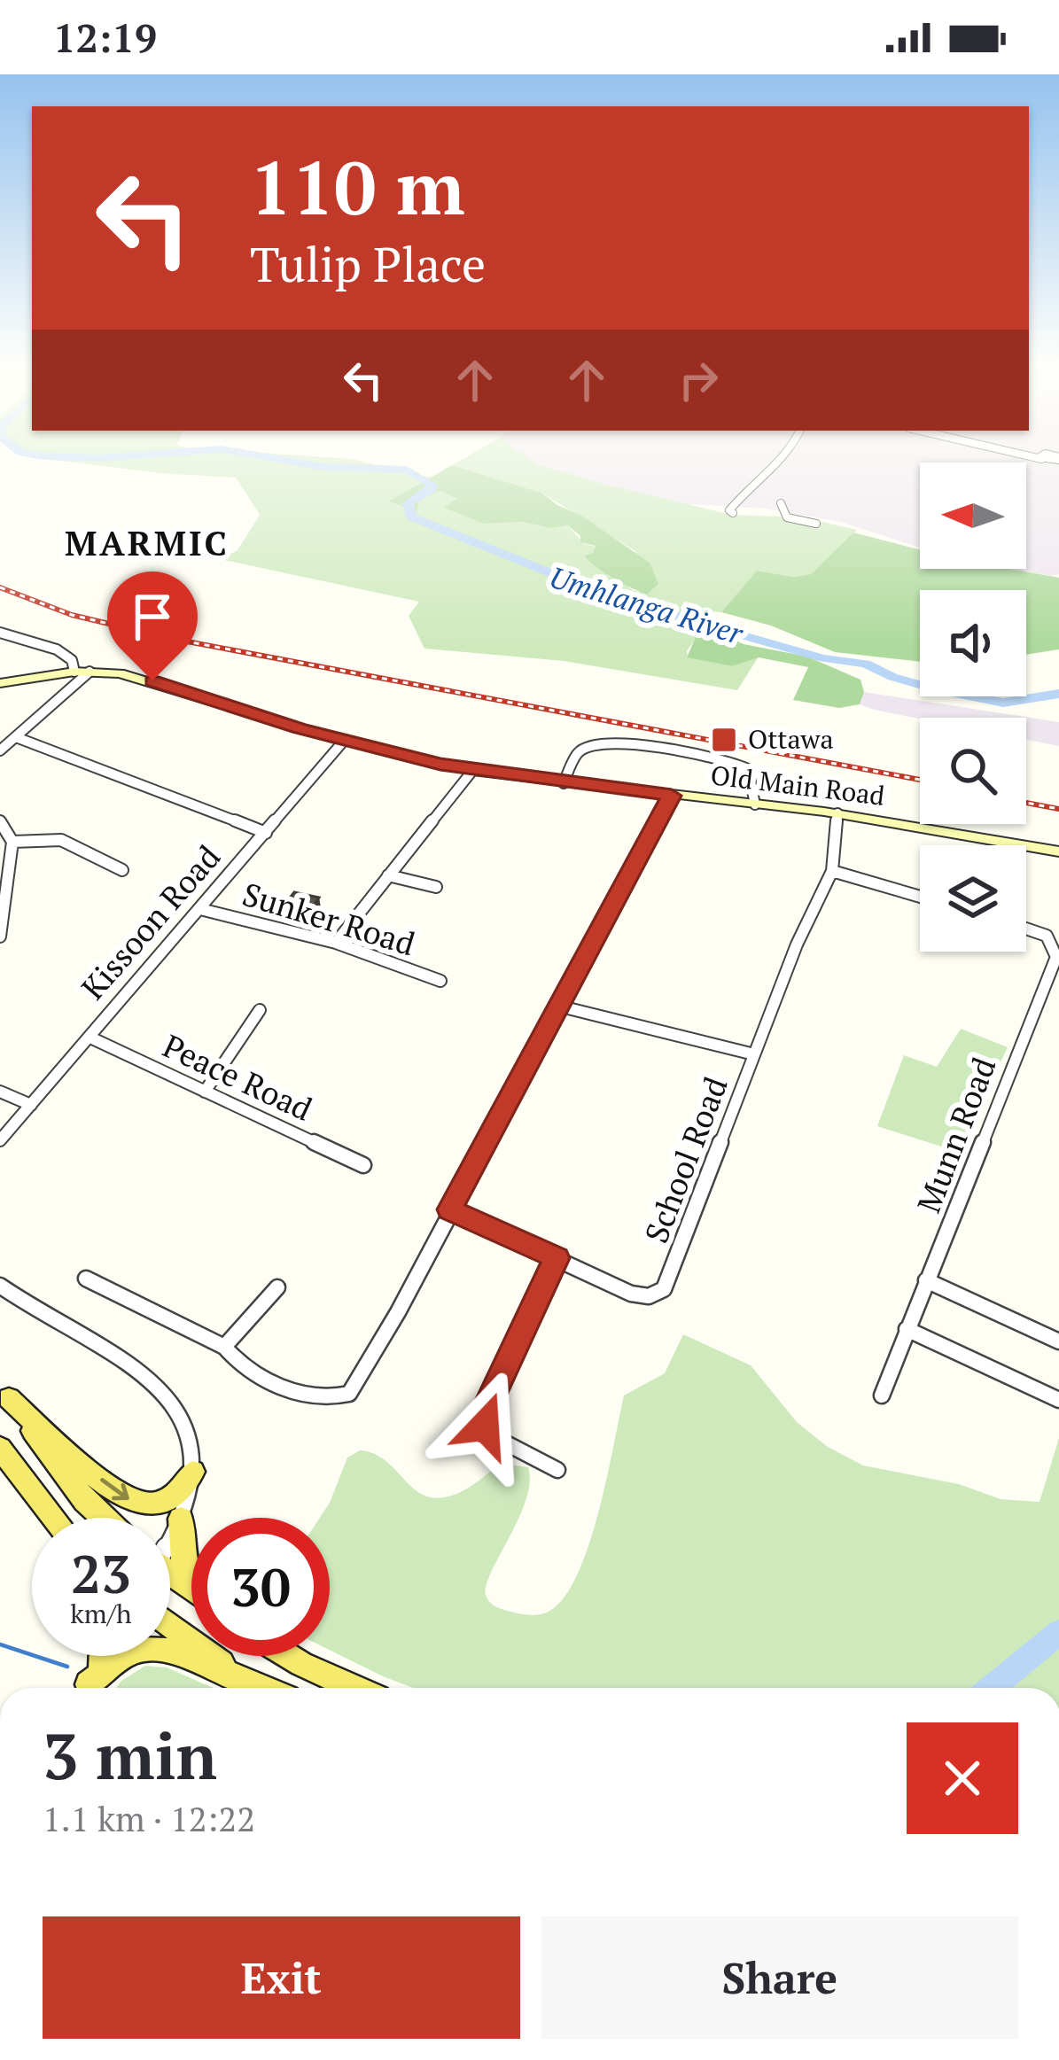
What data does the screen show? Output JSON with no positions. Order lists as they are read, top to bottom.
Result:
{
  "streets": {
    "street": [
      "Old Main Road",
      "Sunker Road",
      "Kissoon Road",
      "Peace Road",
      "Munn Road",
      "School Road"
    ]
  },
  "crossings": [
    ["Old Main Road", "Kissoon Road"],
    ["Old Main Road", "School Road"],
    ["Sunker Road", "Kissoon Road"],
    ["Kissoon Road", "Peace Road"]
  ],
  "districts": ["MARMIC"],
  "water": ["Umhlanga River"],
  "places": {
    "transit": ["Ottawa"]
  },
  "north": "left",
  "page": {
    "status": "12:19",
    "turn": ["110 m", "Tulip Place"],
    "speed": "23 km/h",
    "limit": "30",
    "heading": ["3 min", "1.1 km · 12:22"],
    "buttons": ["Exit", "Share"]
  }
}
